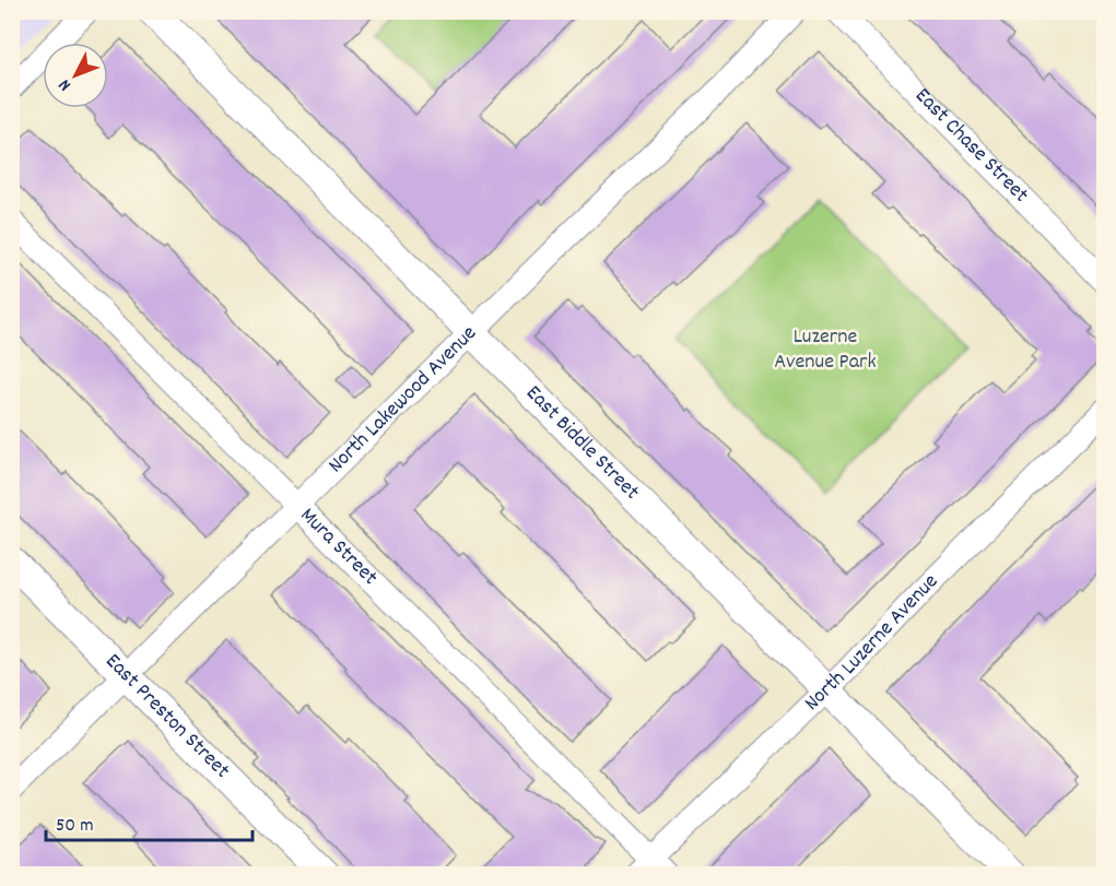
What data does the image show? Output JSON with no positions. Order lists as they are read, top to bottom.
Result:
{
  "streets": {
    "street": [
      "East Chase Street",
      "North Lakewood Avenue",
      "East Biddle Street",
      "Mura Street",
      "North Luzerne Avenue",
      "East Preston Street"
    ]
  },
  "crossings": [
    ["North Lakewood Avenue", "East Biddle Street"],
    ["North Lakewood Avenue", "Mura Street"],
    ["North Lakewood Avenue", "East Preston Street"],
    ["East Biddle Street", "North Luzerne Avenue"],
    ["Mura Street", "North Luzerne Avenue"]
  ],
  "parks": ["Luzerne Avenue Park"],
  "scale_bar": "50 m",
  "north": "bottom left"
}
